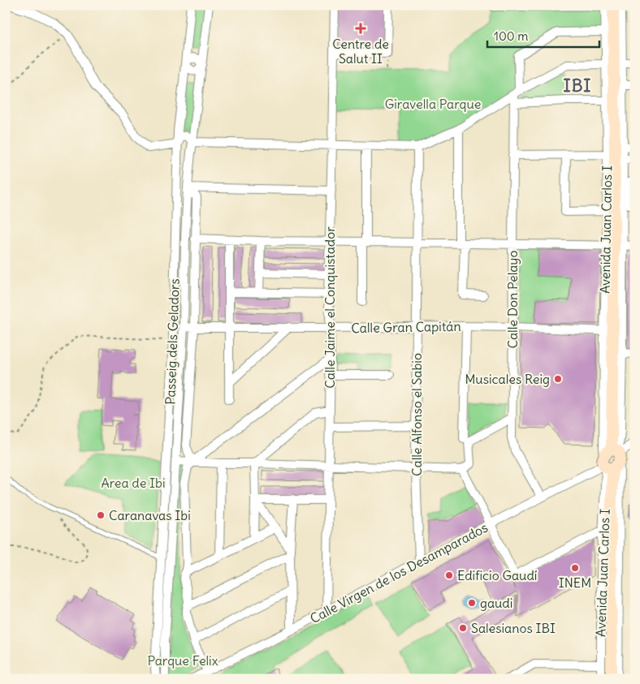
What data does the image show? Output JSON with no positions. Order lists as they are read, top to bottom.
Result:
{
  "streets": {
    "main road": ["Avenida Juan Carlos I"],
    "street": [
      "Calle Don Pelayo",
      "Calle Jaime el Conquistador",
      "Calle Gran Capitán",
      "Passeig dels Geladors",
      "Calle Alfonso el Sabio",
      "Calle Virgen de los Desamparados"
    ]
  },
  "crossings": [
    ["Avenida Juan Carlos I", "Calle Don Pelayo"],
    ["Avenida Juan Carlos I", "Calle Gran Capitán"],
    ["Avenida Juan Carlos I", "Calle Virgen de los Desamparados"],
    ["Calle Don Pelayo", "Calle Gran Capitán"],
    ["Calle Don Pelayo", "Calle Virgen de los Desamparados"],
    ["Calle Jaime el Conquistador", "Calle Gran Capitán"],
    ["Calle Jaime el Conquistador", "Calle Virgen de los Desamparados"],
    ["Calle Gran Capitán", "Calle Alfonso el Sabio"],
    ["Calle Alfonso el Sabio", "Calle Virgen de los Desamparados"]
  ],
  "districts": ["IBI"],
  "parks": ["Giravella Parque", "Area de Ibi", "Parque Felix"],
  "places": {
    "health": ["Centre de Salut II"],
    "other": [
      "Musicales Reig",
      "Caranavas Ibi",
      "INEM",
      "Edificio Gaudí",
      "gaudi",
      "Salesianos IBI"
    ]
  },
  "scale_bar": "100 m"
}
